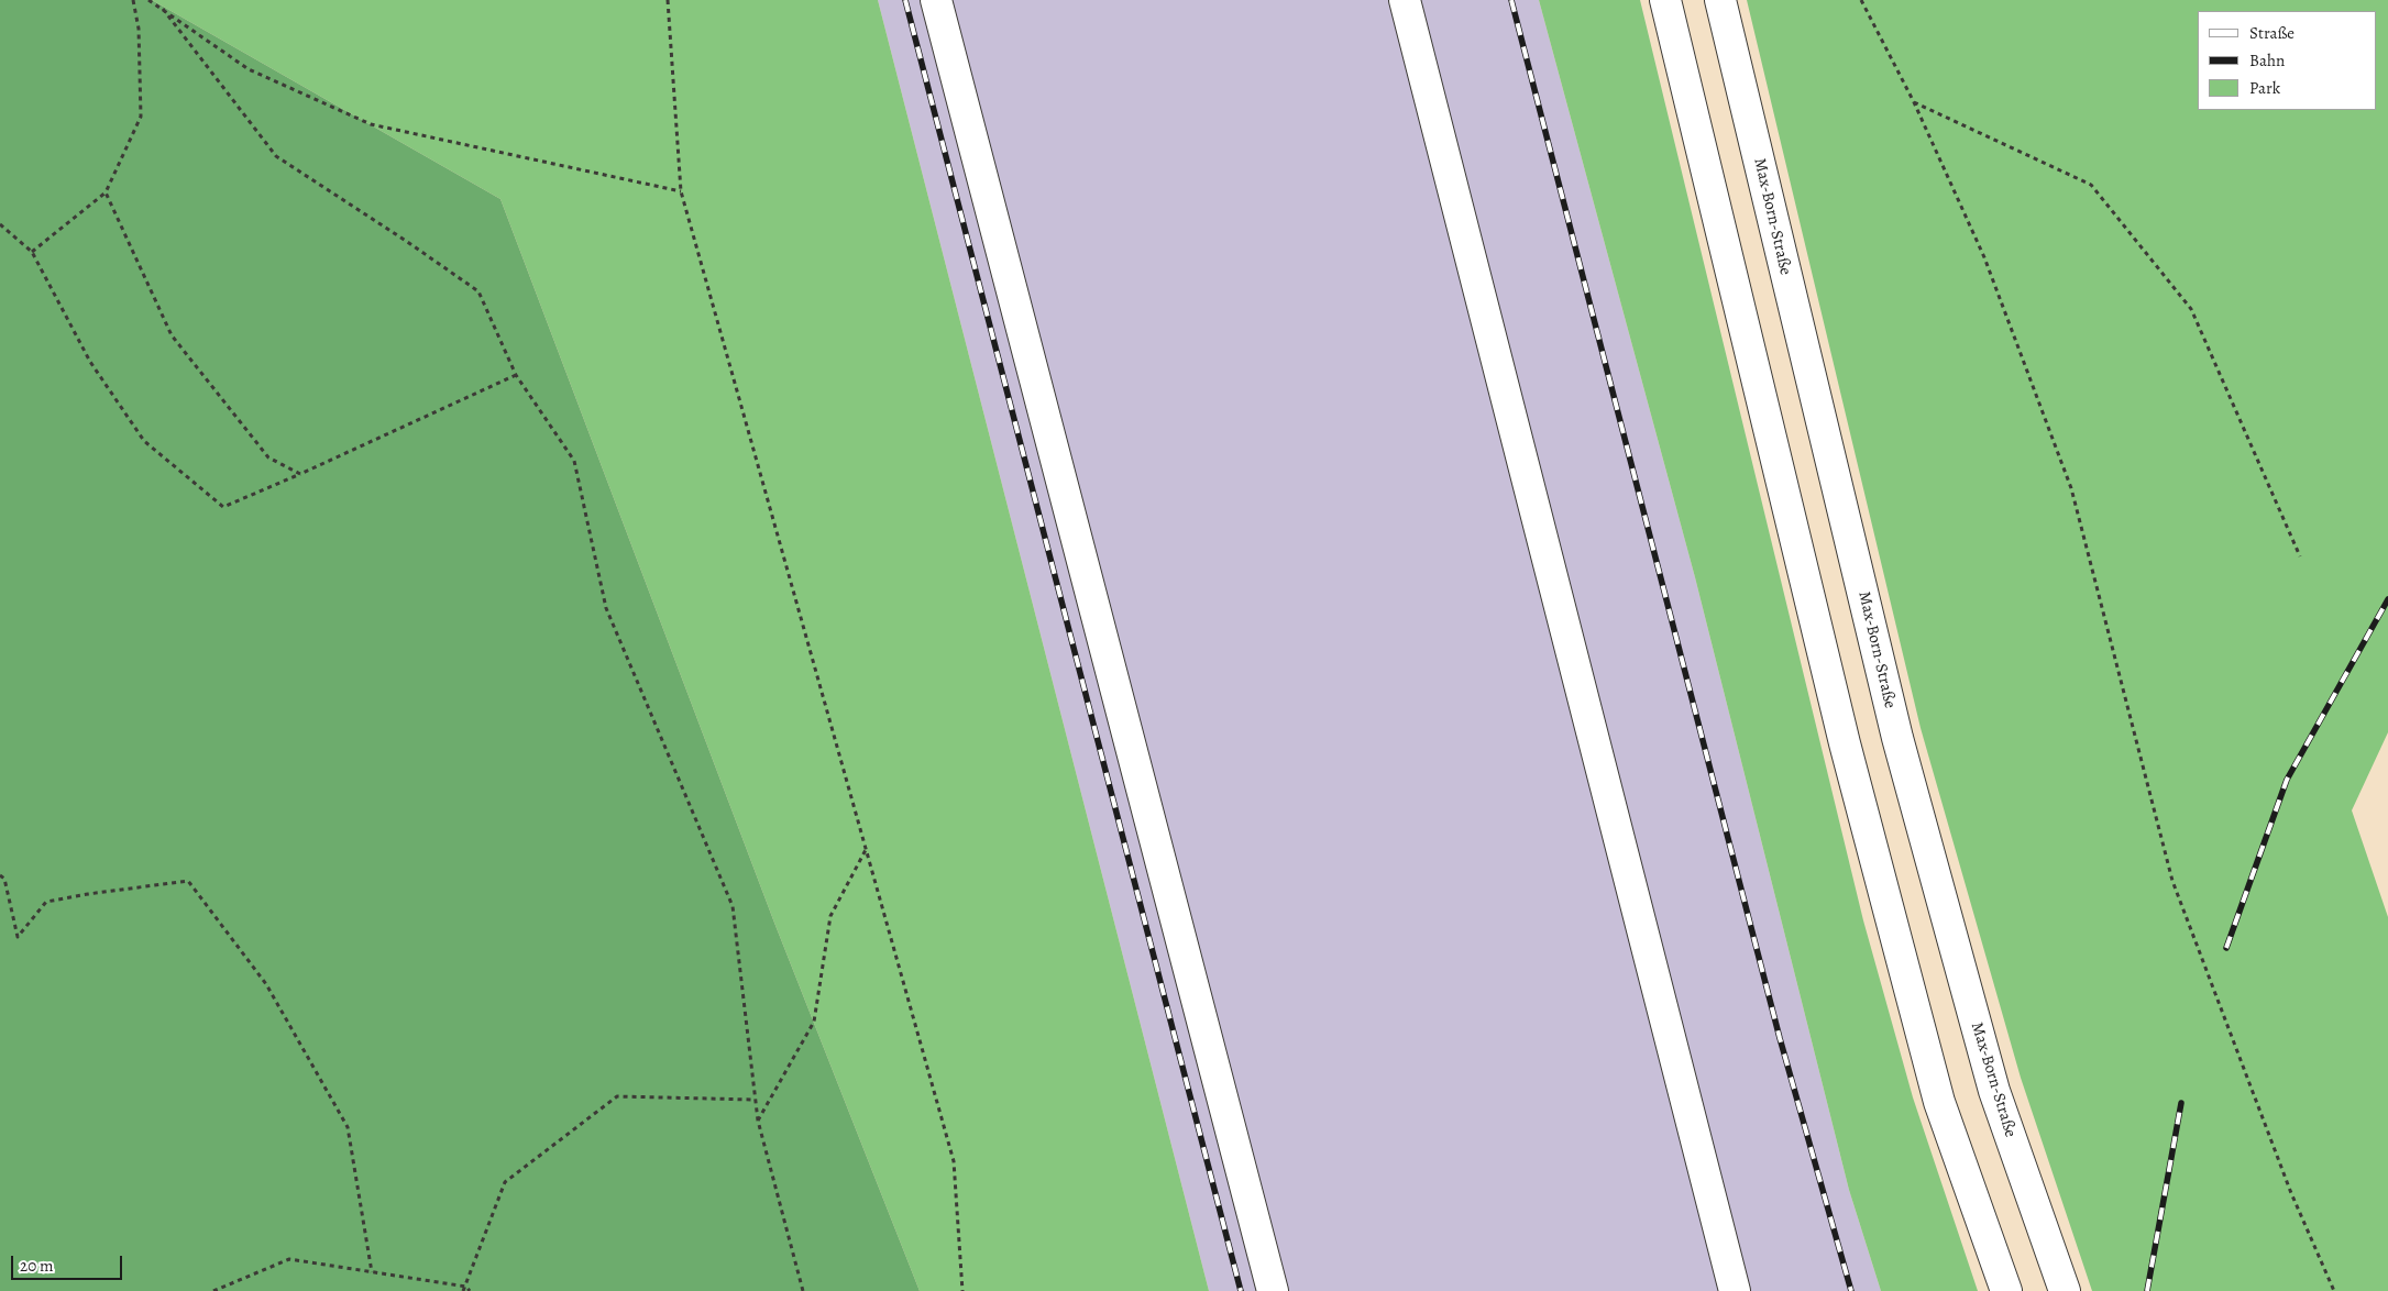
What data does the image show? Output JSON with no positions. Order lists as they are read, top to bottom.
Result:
{
  "streets": {
    "main road": ["Max-Born-Straße"]
  },
  "legend": ["Straße", "Bahn", "Park"],
  "scale_bar": "20 m"
}
